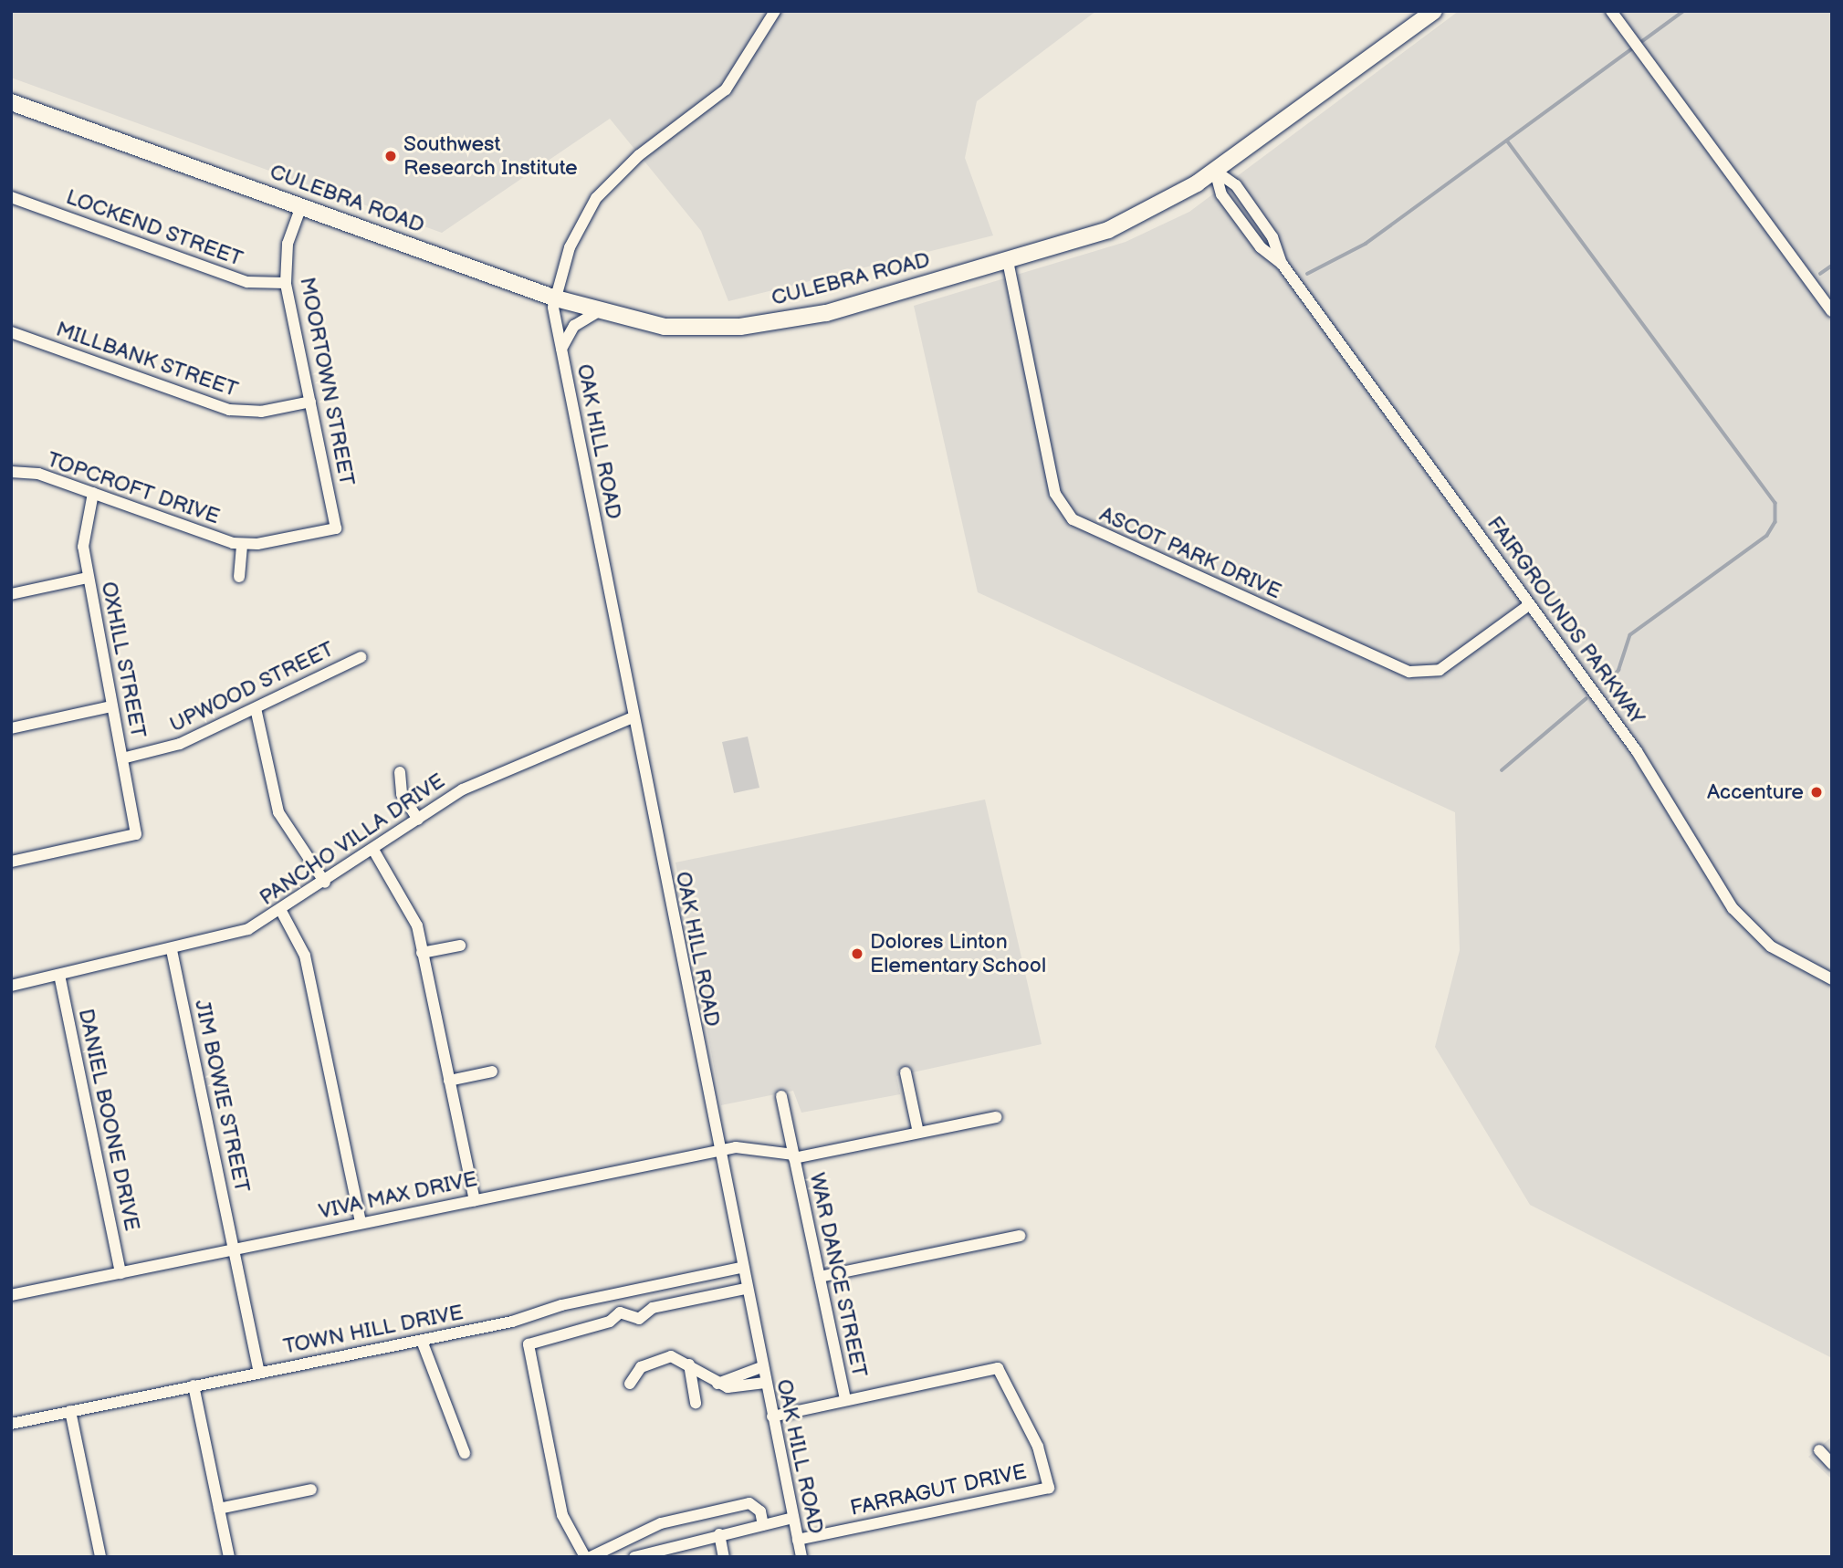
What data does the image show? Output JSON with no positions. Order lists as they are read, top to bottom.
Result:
{
  "streets": {
    "main road": ["CULEBRA ROAD"],
    "street": [
      "LOCKEND STREET",
      "MILLBANK STREET",
      "MOORTOWN STREET",
      "OAK HILL ROAD",
      "TOPCROFT DRIVE",
      "ASCOT PARK DRIVE",
      "FAIRGROUNDS PARKWAY",
      "OXHILL STREET",
      "UPWOOD STREET",
      "PANCHO VILLA DRIVE",
      "JIM BOWIE STREET",
      "DANIEL BOONE DRIVE",
      "VIVA MAX DRIVE",
      "WAR DANCE STREET",
      "TOWN HILL DRIVE",
      "FARRAGUT DRIVE"
    ]
  },
  "crossings": [
    ["CULEBRA ROAD", "MOORTOWN STREET"],
    ["CULEBRA ROAD", "OAK HILL ROAD"],
    ["CULEBRA ROAD", "ASCOT PARK DRIVE"],
    ["CULEBRA ROAD", "FAIRGROUNDS PARKWAY"],
    ["LOCKEND STREET", "MOORTOWN STREET"],
    ["MILLBANK STREET", "MOORTOWN STREET"],
    ["MOORTOWN STREET", "TOPCROFT DRIVE"],
    ["OAK HILL ROAD", "PANCHO VILLA DRIVE"],
    ["OAK HILL ROAD", "VIVA MAX DRIVE"],
    ["OAK HILL ROAD", "TOWN HILL DRIVE"],
    ["OAK HILL ROAD", "FARRAGUT DRIVE"],
    ["TOPCROFT DRIVE", "OXHILL STREET"],
    ["ASCOT PARK DRIVE", "FAIRGROUNDS PARKWAY"],
    ["OXHILL STREET", "UPWOOD STREET"],
    ["PANCHO VILLA DRIVE", "JIM BOWIE STREET"],
    ["PANCHO VILLA DRIVE", "DANIEL BOONE DRIVE"],
    ["JIM BOWIE STREET", "VIVA MAX DRIVE"],
    ["JIM BOWIE STREET", "TOWN HILL DRIVE"],
    ["DANIEL BOONE DRIVE", "VIVA MAX DRIVE"],
    ["VIVA MAX DRIVE", "WAR DANCE STREET"],
    ["WAR DANCE STREET", "FARRAGUT DRIVE"]
  ],
  "places": ["Southwest Research Institute", "Accenture", "Dolores Linton Elementary School"]
}
